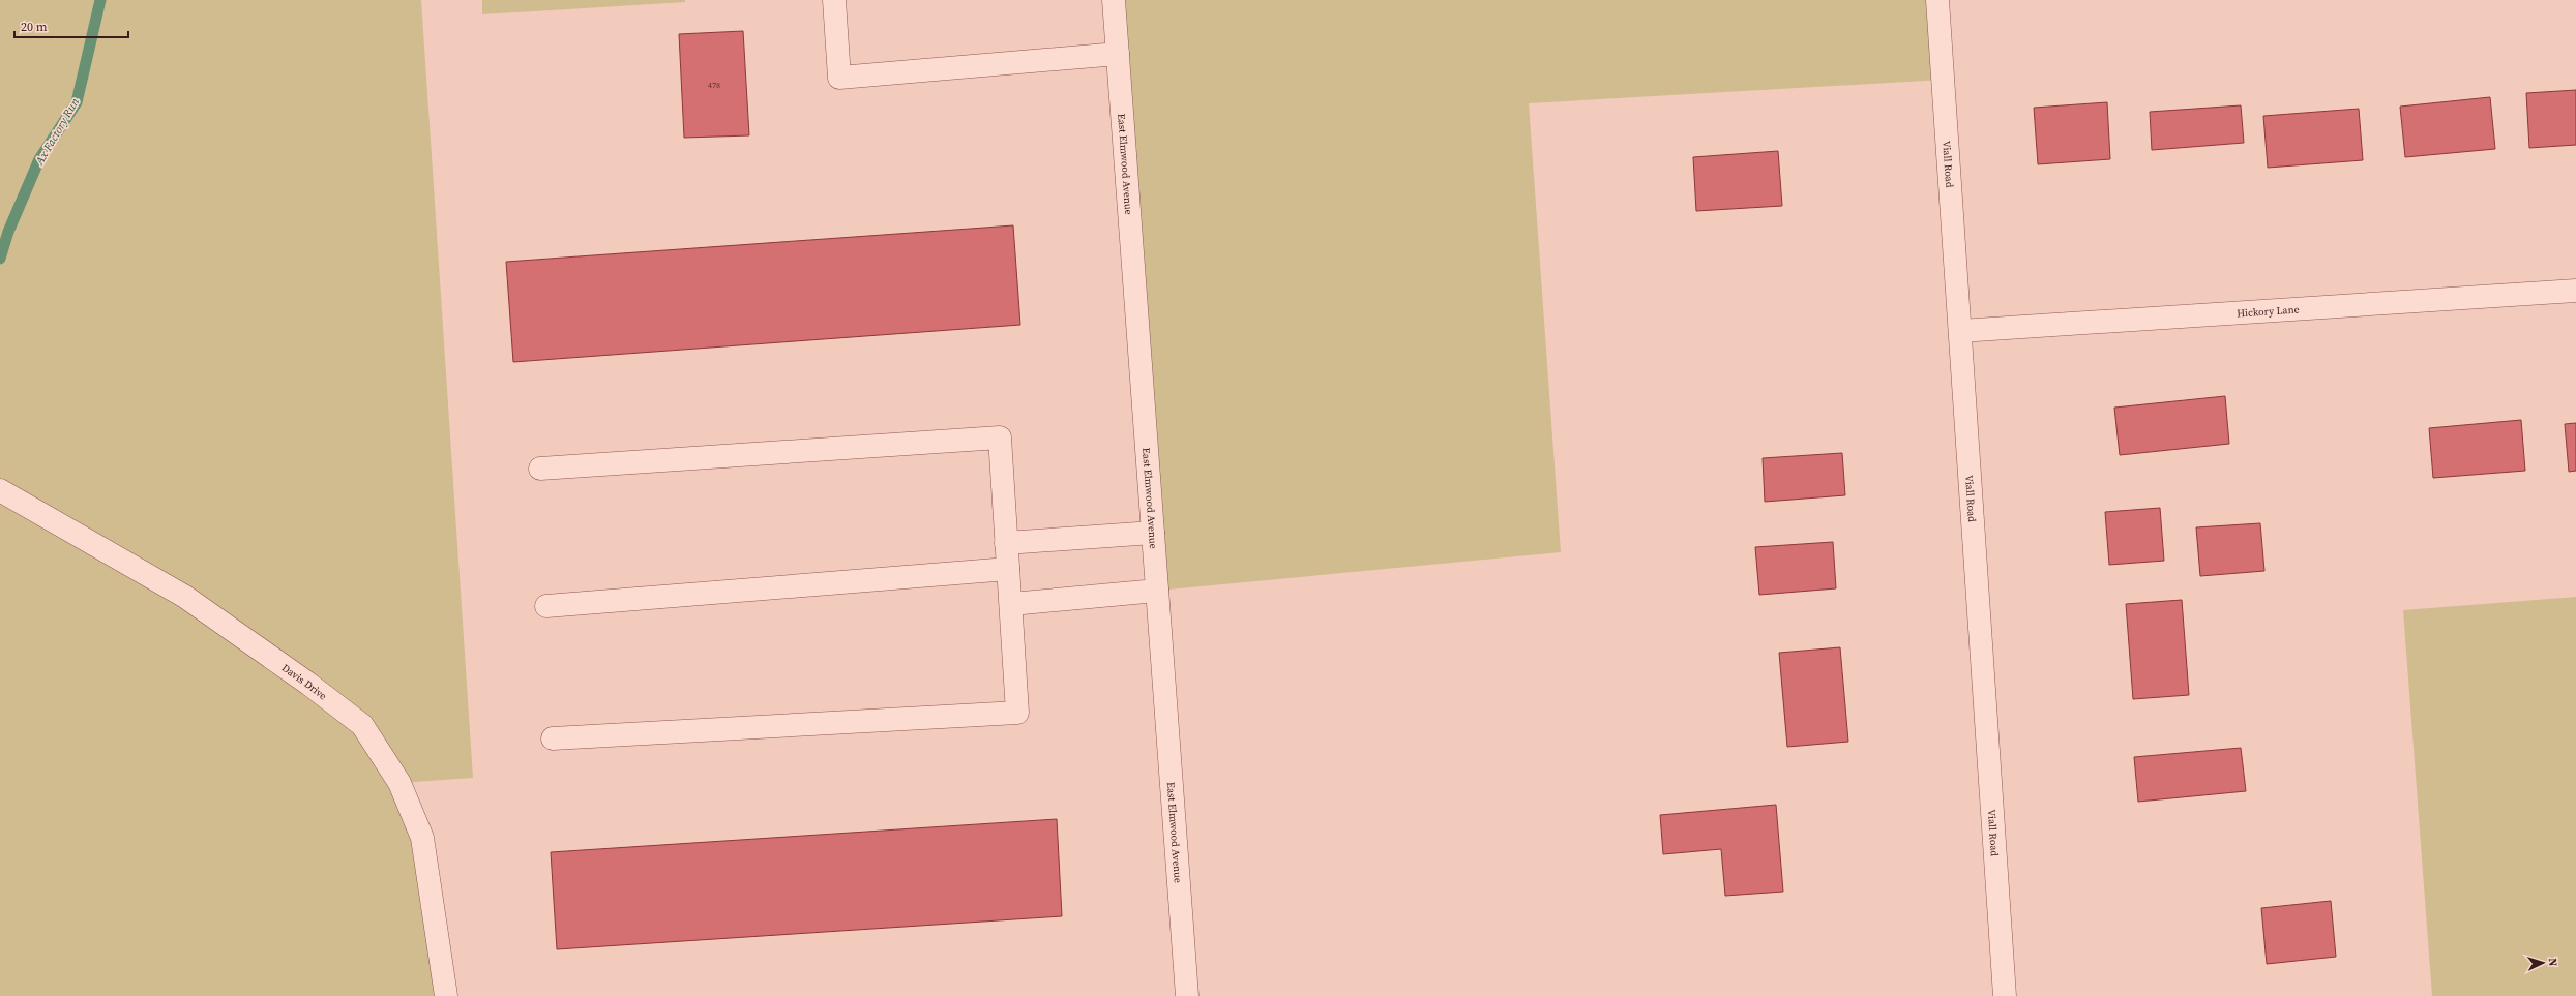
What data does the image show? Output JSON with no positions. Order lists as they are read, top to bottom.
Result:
{
  "streets": {
    "street": [
      "East Elmwood Avenue",
      "Viall Road",
      "Hickory Lane",
      "Davis Drive"
    ]
  },
  "crossings": [
    ["Viall Road", "Hickory Lane"]
  ],
  "water": ["Ax Factory Run"],
  "house_numbers": ["478"],
  "scale_bar": "20 m",
  "north": "right"
}
